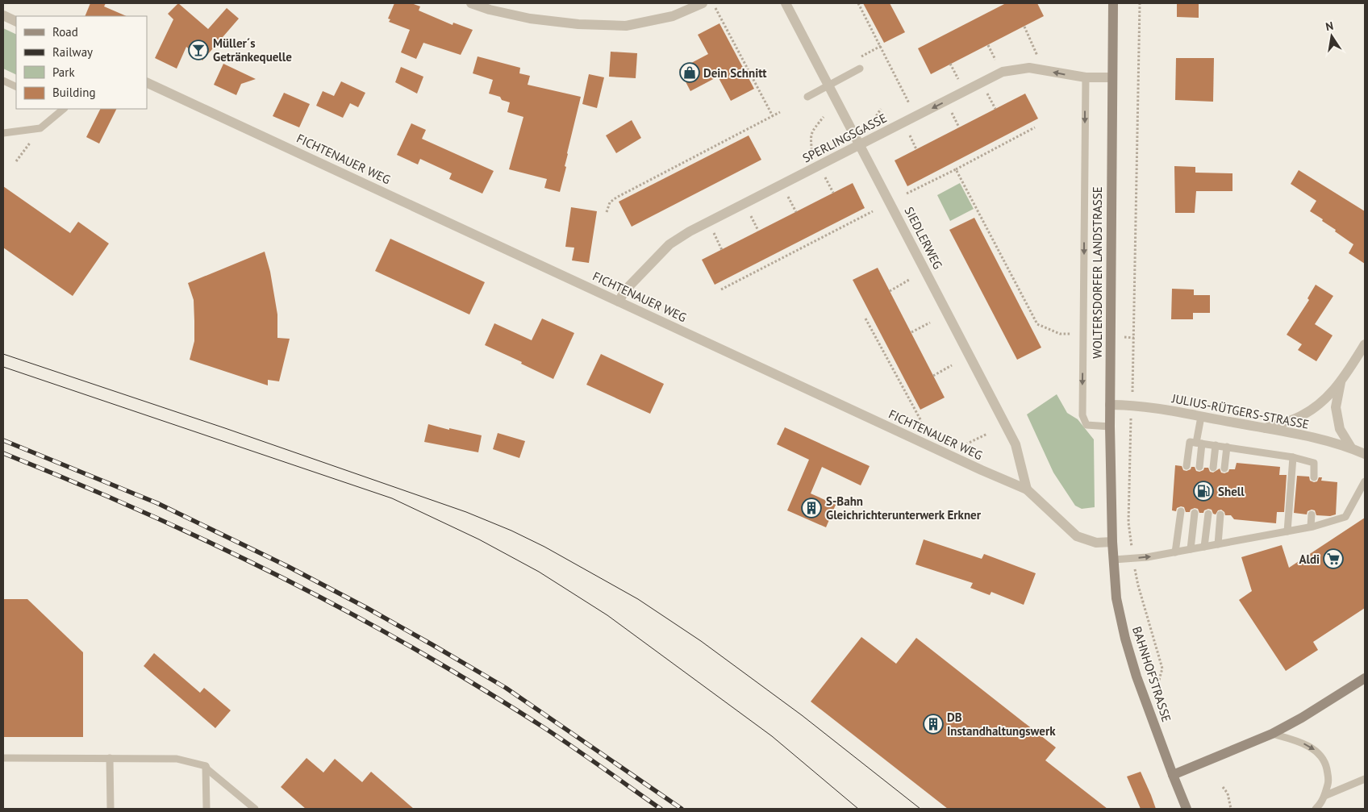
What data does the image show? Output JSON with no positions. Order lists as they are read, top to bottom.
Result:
{
  "streets": {
    "main road": ["WOLTERSDORFER LANDSTRASSE", "BAHNHOFSTRASSE"],
    "street": [
      "SPERLINGSGASSE",
      "FICHTENAUER WEG",
      "SIEDLERWEG",
      "JULIUS-RÜTGERS-STRASSE"
    ]
  },
  "crossings": [
    ["SPERLINGSGASSE", "FICHTENAUER WEG"],
    ["SPERLINGSGASSE", "SIEDLERWEG"],
    ["SPERLINGSGASSE", "WOLTERSDORFER LANDSTRASSE"],
    ["FICHTENAUER WEG", "SIEDLERWEG"],
    ["FICHTENAUER WEG", "WOLTERSDORFER LANDSTRASSE"],
    ["FICHTENAUER WEG", "BAHNHOFSTRASSE"],
    ["WOLTERSDORFER LANDSTRASSE", "JULIUS-RÜTGERS-STRASSE"],
    ["WOLTERSDORFER LANDSTRASSE", "BAHNHOFSTRASSE"]
  ],
  "one_way": ["SPERLINGSGASSE"],
  "places": {
    "bar": ["Müller´s Getränkequelle"],
    "shop": ["Dein Schnitt"],
    "fuel station": ["Shell"],
    "building": ["S-Bahn Gleichrichterunterwerk Erkner", "DB Instandhaltungswerk"],
    "supermarket": ["Aldi"]
  },
  "legend": [
    "Road",
    "Railway",
    "Park",
    "Building"
  ],
  "north": "top"
}
